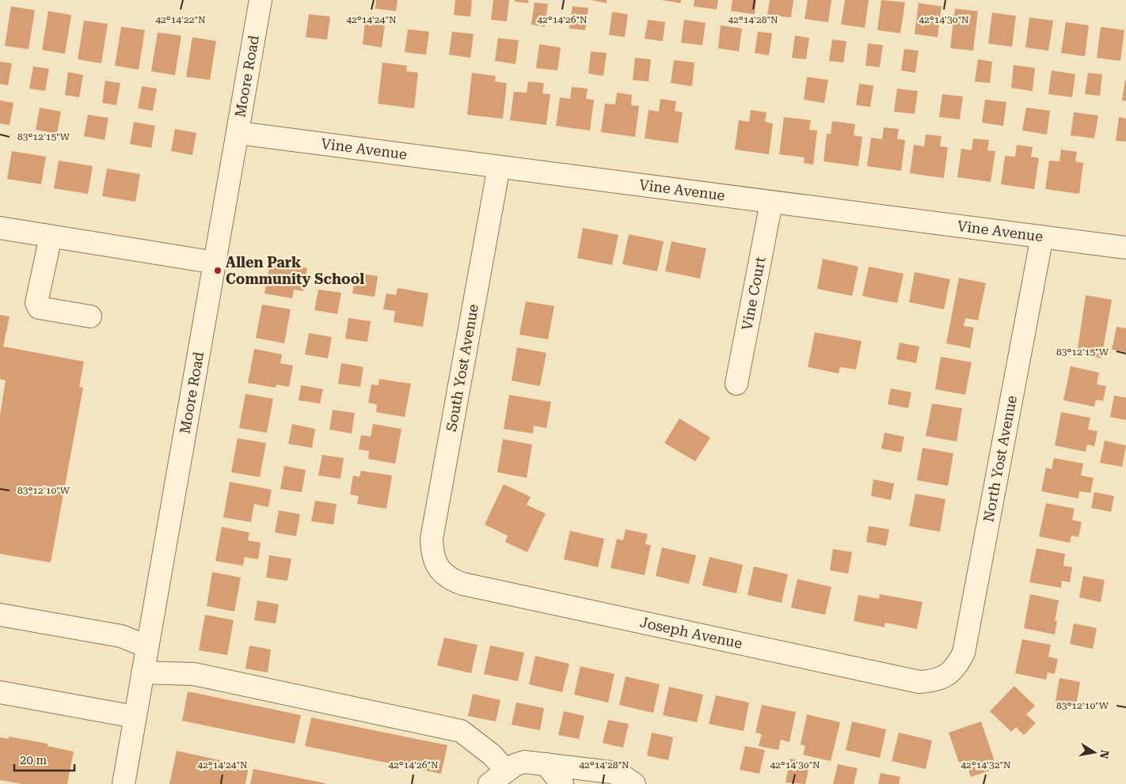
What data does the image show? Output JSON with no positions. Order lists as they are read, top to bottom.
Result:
{
  "streets": {
    "street": [
      "Moore Road",
      "Vine Avenue",
      "Vine Court",
      "South Yost Avenue",
      "North Yost Avenue",
      "Joseph Avenue"
    ]
  },
  "crossings": [
    ["Moore Road", "Vine Avenue"],
    ["Vine Avenue", "Vine Court"],
    ["Vine Avenue", "South Yost Avenue"],
    ["Vine Avenue", "North Yost Avenue"],
    ["South Yost Avenue", "Joseph Avenue"],
    ["North Yost Avenue", "Joseph Avenue"]
  ],
  "places": ["Allen Park Community School"],
  "scale_bar": "20 m",
  "north": "right",
  "coordinates": [
    "42°14'22\"N",
    "42°14'24\"N",
    "42°14'26\"N",
    "42°14'28\"N",
    "42°14'30\"N",
    "83°12'15\"W",
    "83°12'10\"W",
    "42°14'32\"N"
  ]
}
